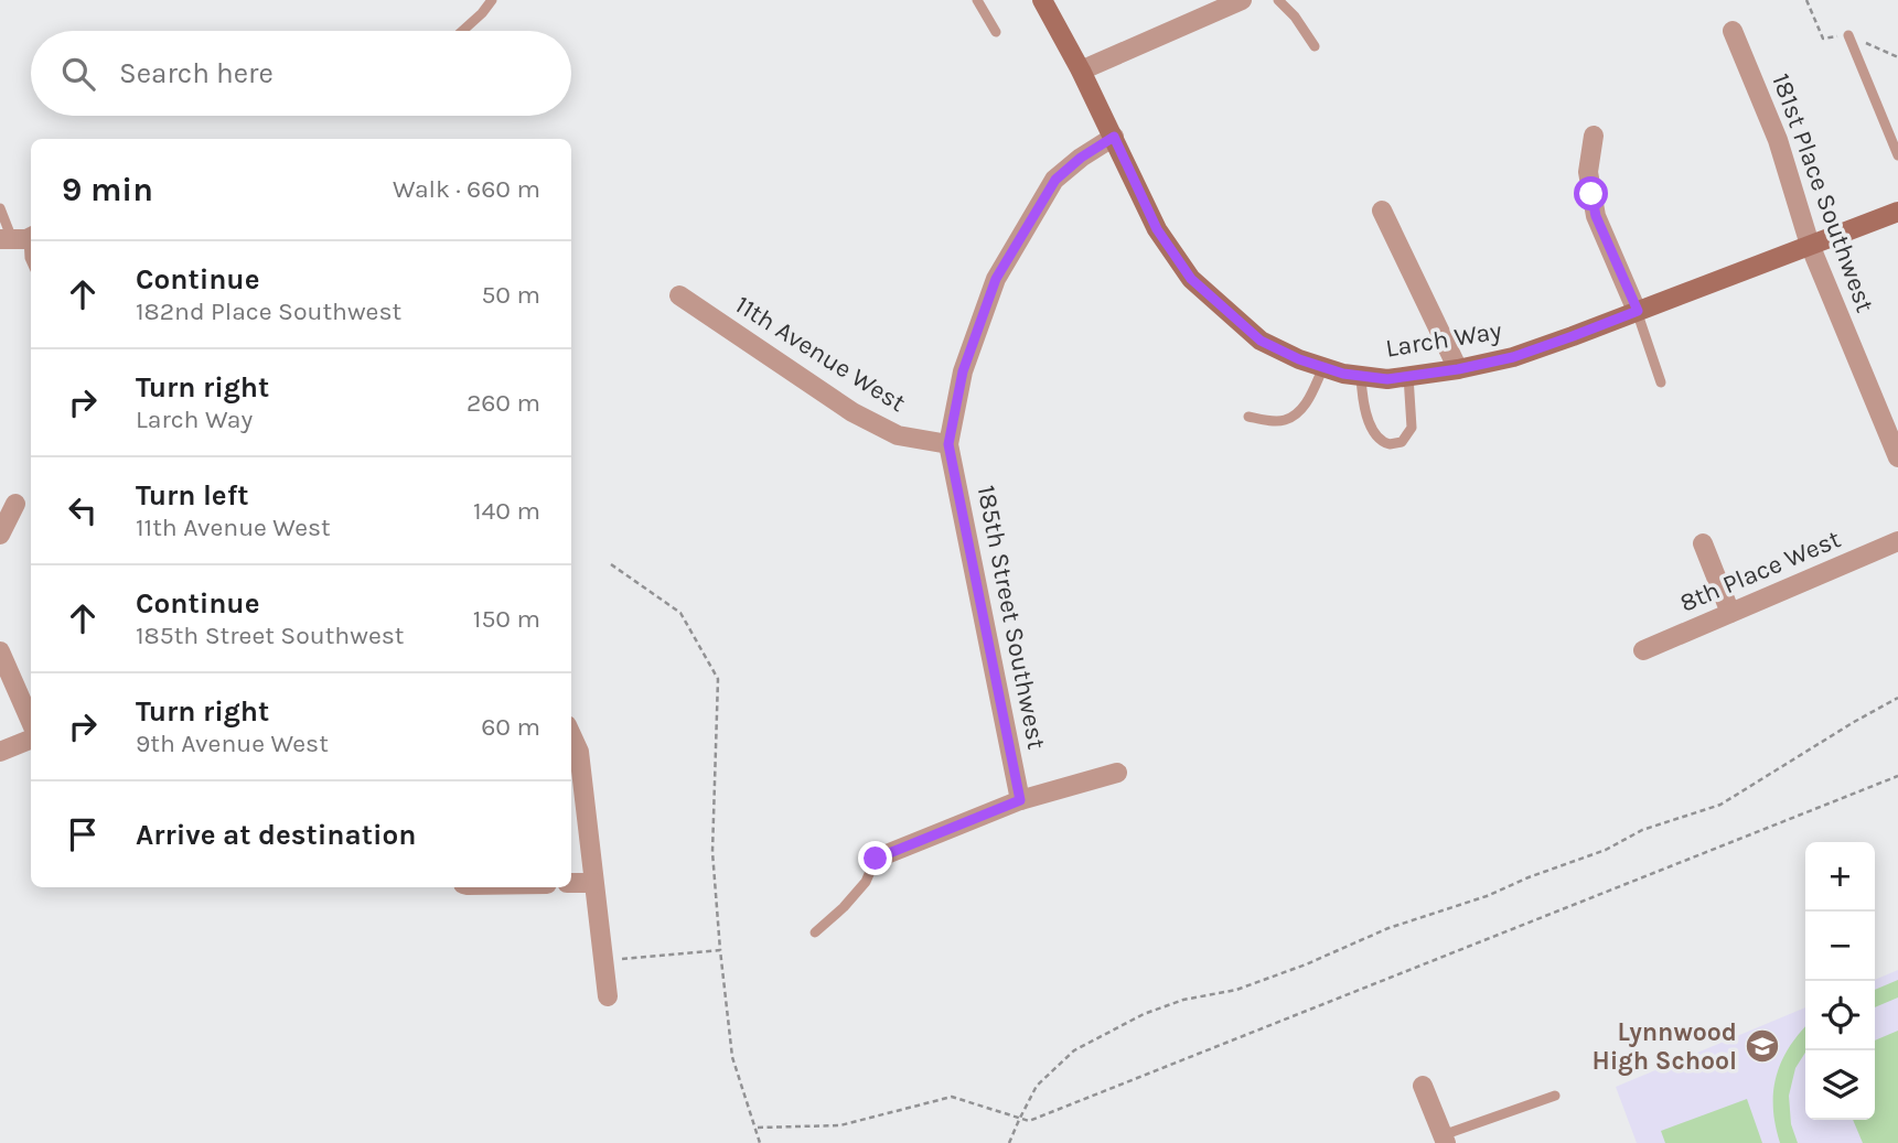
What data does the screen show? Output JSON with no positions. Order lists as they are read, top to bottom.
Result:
{
  "streets": {
    "main road": ["Larch Way"],
    "street": [
      "181st Place Southwest",
      "11th Avenue West",
      "8th Place West",
      "185th Street Southwest"
    ]
  },
  "crossings": [
    ["181st Place Southwest", "Larch Way"],
    ["11th Avenue West", "185th Street Southwest"]
  ],
  "places": {
    "school or university": ["Lynnwood High School"]
  },
  "page": {
    "search": "Search here",
    "heading": ["9 min", "Walk · 660 m"],
    "list": [
      ["Continue", "182nd Place Southwest", "50 m"],
      ["Turn right", "Larch Way", "260 m"],
      ["Turn left", "11th Avenue West", "140 m"],
      ["Continue", "185th Street Southwest", "150 m"],
      ["Turn right", "9th Avenue West", "60 m"],
      "Arrive at destination"
    ],
    "map_buttons": ["+", "−"]
  }
}
